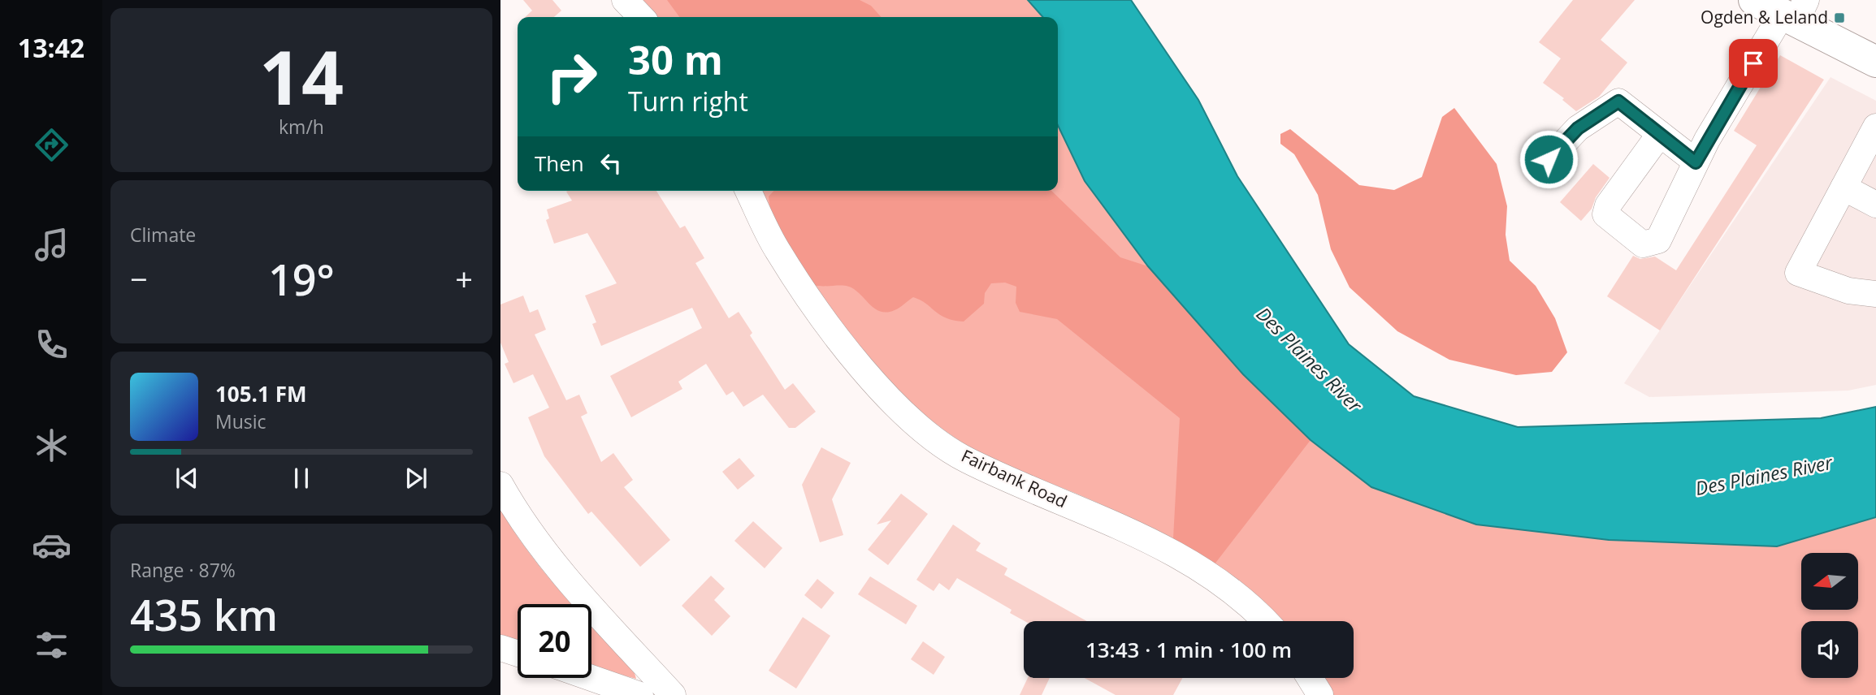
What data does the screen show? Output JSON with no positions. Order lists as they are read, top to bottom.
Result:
{
  "streets": {
    "street": ["Fairbank Road"]
  },
  "water": ["Des Plaines River"],
  "places": {
    "transit": ["Ogden & Leland"]
  },
  "north": "left",
  "page": {
    "tabs": "13:42",
    "tile": [
      ["14", "km/h"],
      "Climate",
      ["Range · 87%", "435 km"]
    ],
    "turn": ["30 m", "Turn right"],
    "then": "Then",
    "heat": ["−", "19°", "+"],
    "song": ["105.1 FM", "Music"],
    "limit": "20",
    "trip": "13:43 · 1 min · 100 m"
  }
}
